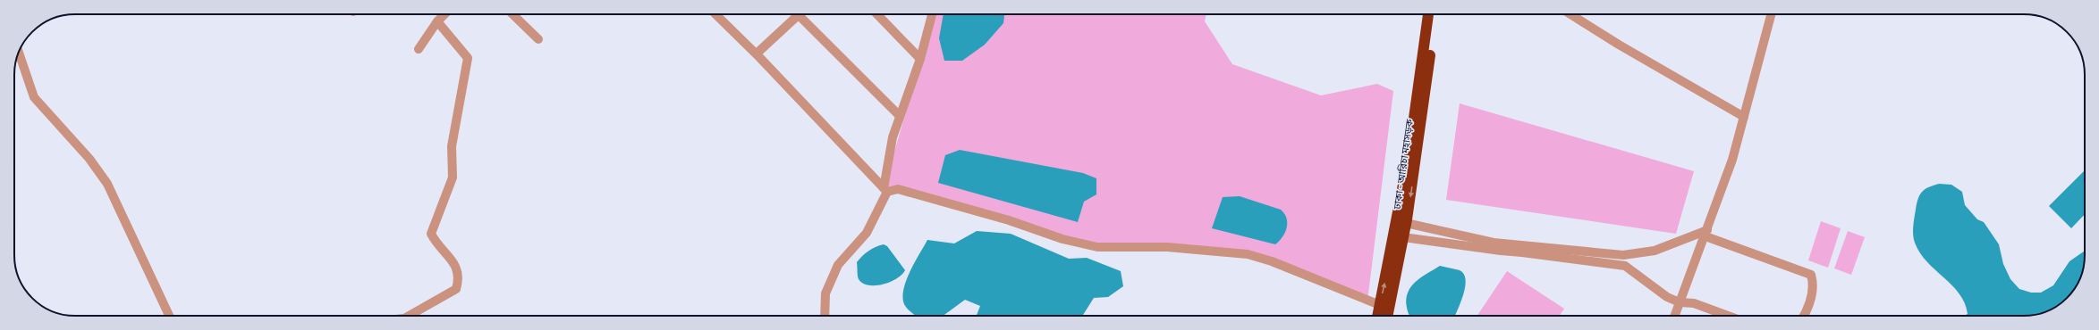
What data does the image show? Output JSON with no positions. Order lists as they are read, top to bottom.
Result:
{
  "streets": {
    "highway": ["ঢাকা - আরিচা মহাসড়ক"]
  }
}
